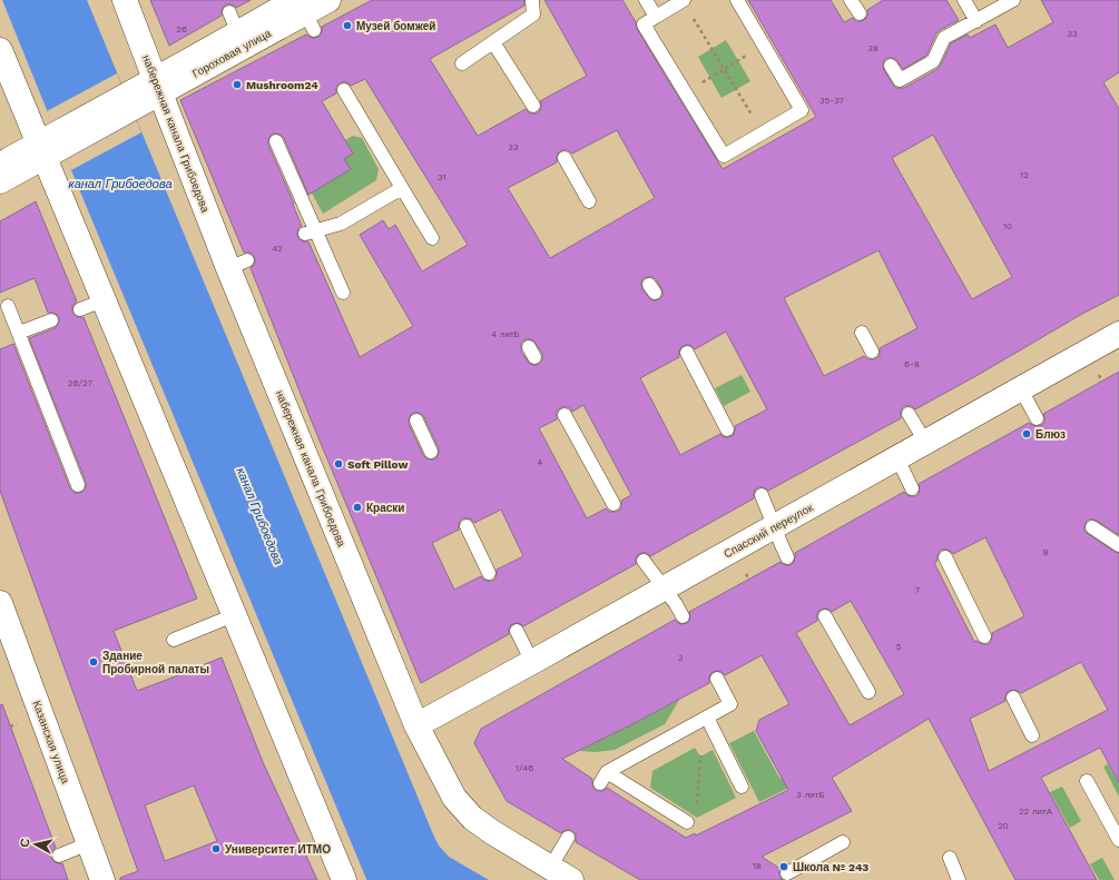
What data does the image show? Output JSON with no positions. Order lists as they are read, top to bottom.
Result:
{
  "streets": {
    "street": [
      "Гороховая улица",
      "набережная канала Грибоедова",
      "Спасский переулок",
      "Казанская улица"
    ]
  },
  "crossings": [
    ["Гороховая улица", "набережная канала Грибоедова"],
    ["набережная канала Грибоедова", "Спасский переулок"]
  ],
  "water": ["канал Грибоедова"],
  "places": [
    "Музей бомжей",
    "Mushroom24",
    "Блюз",
    "Soft Pillow",
    "Краски",
    "Здание Пробирной палаты",
    "Университет ИТМО",
    "Школа № 243"
  ],
  "house_numbers": [
    "26",
    "33",
    "39",
    "35-37",
    "33",
    "12",
    "31",
    "10",
    "42",
    "4 литБ",
    "6-8",
    "26/27",
    "4",
    "9",
    "7",
    "5",
    "3",
    "1/46",
    "3 литБ",
    "22 литА",
    "20",
    "18"
  ],
  "north": "left"
}
